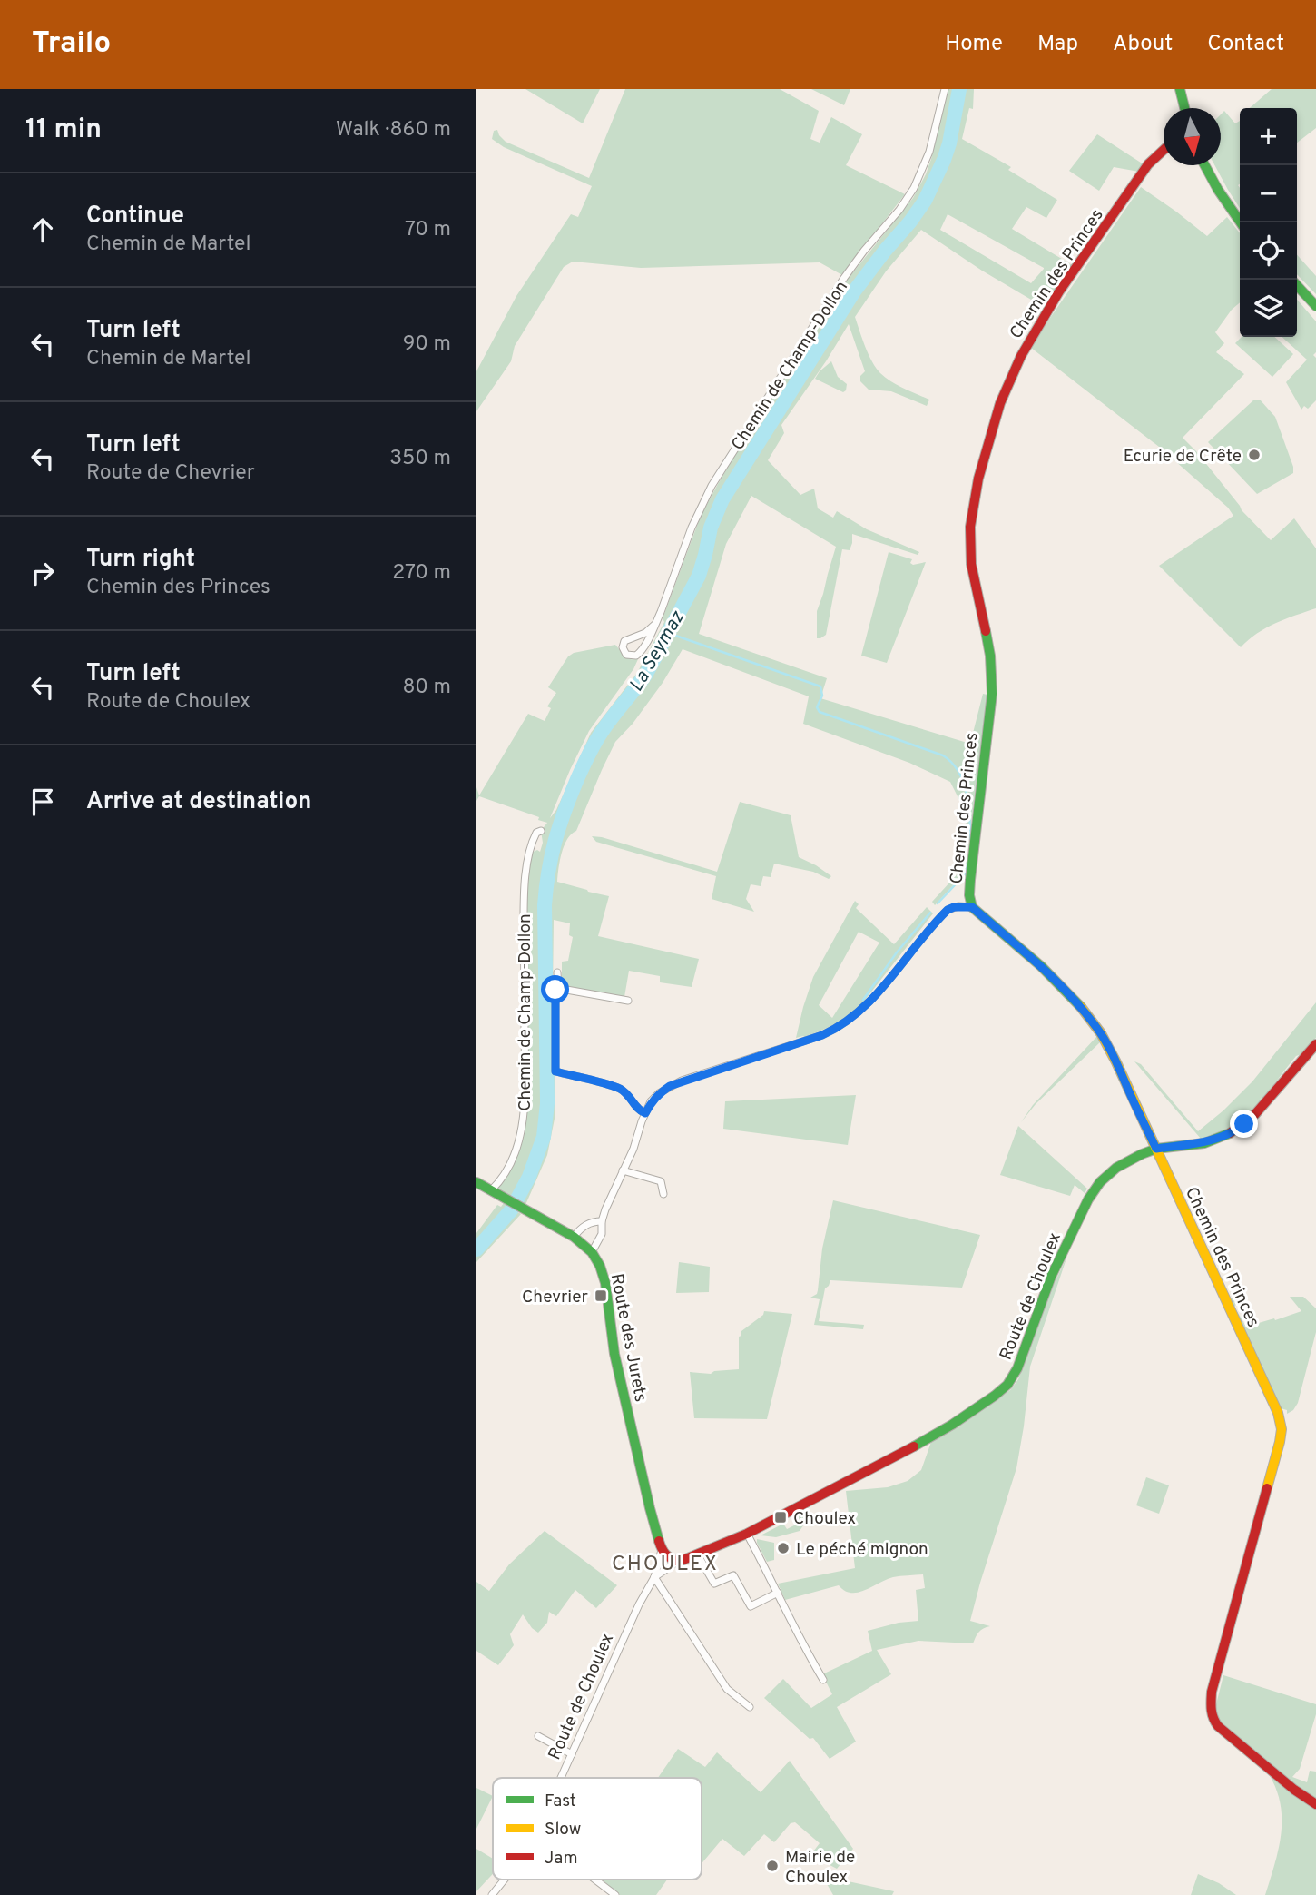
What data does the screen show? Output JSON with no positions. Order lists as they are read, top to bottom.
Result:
{
  "streets": {
    "street": [
      "Chemin des Princes",
      "Chemin de Champ-Dollon",
      "Route de Choulex",
      "Route des Jurets"
    ]
  },
  "crossings": [
    ["Chemin des Princes", "Route de Choulex"],
    ["Chemin de Champ-Dollon", "Route des Jurets"],
    ["Route de Choulex", "Route des Jurets"]
  ],
  "districts": ["CHOULEX"],
  "water": ["La Seymaz"],
  "places": {
    "other": ["Ecurie de Crête", "Le péché mignon", "Mairie de Choulex"],
    "transit": ["Chevrier", "Choulex"]
  },
  "legend": ["Fast", "Slow", "Jam"],
  "north": "bottom",
  "page": {
    "header": "Trailo",
    "nav": [
      "Home",
      "Map",
      "About",
      "Contact"
    ],
    "heading": ["11 min", "Walk · 860 m"],
    "map_buttons": ["+", "−"],
    "list": [
      ["Continue", "Chemin de Martel", "70 m"],
      ["Turn left", "Chemin de Martel", "90 m"],
      ["Turn left", "Route de Chevrier", "350 m"],
      ["Turn right", "Chemin des Princes", "270 m"],
      ["Turn left", "Route de Choulex", "80 m"],
      "Arrive at destination"
    ]
  }
}
